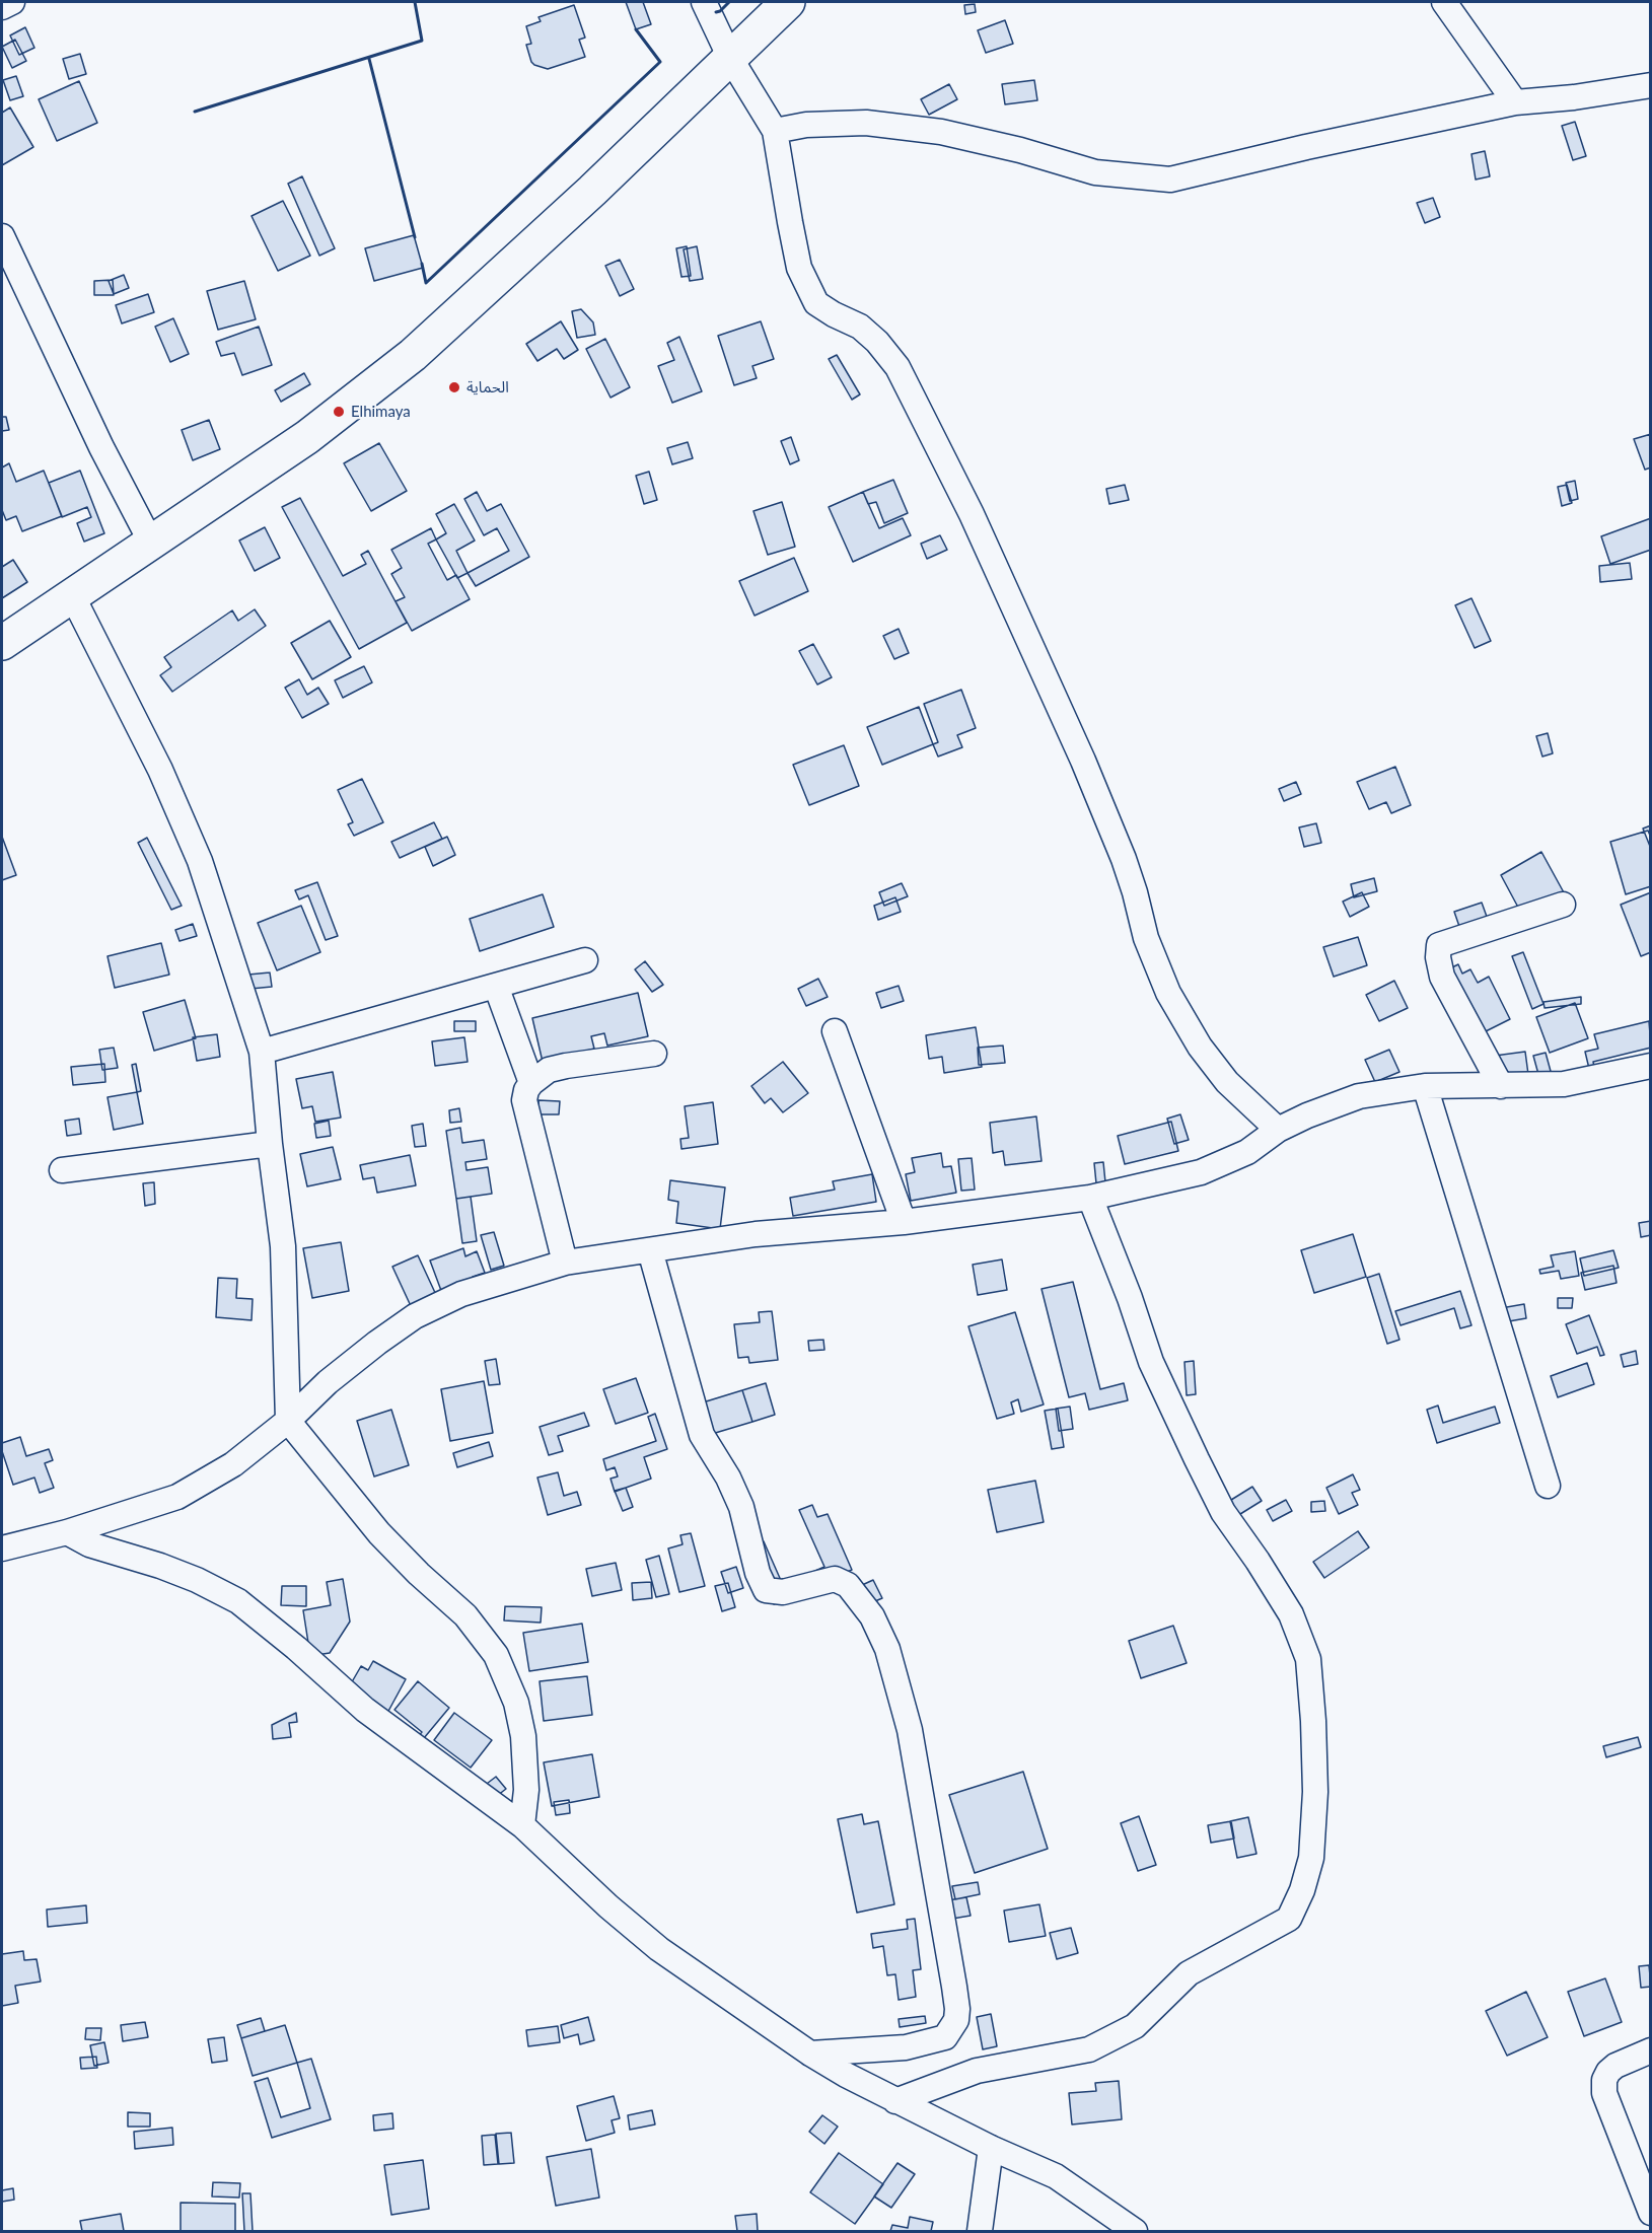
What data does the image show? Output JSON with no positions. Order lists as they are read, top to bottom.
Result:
{
  "places": ["الحماية", "Elhimaya"]
}
